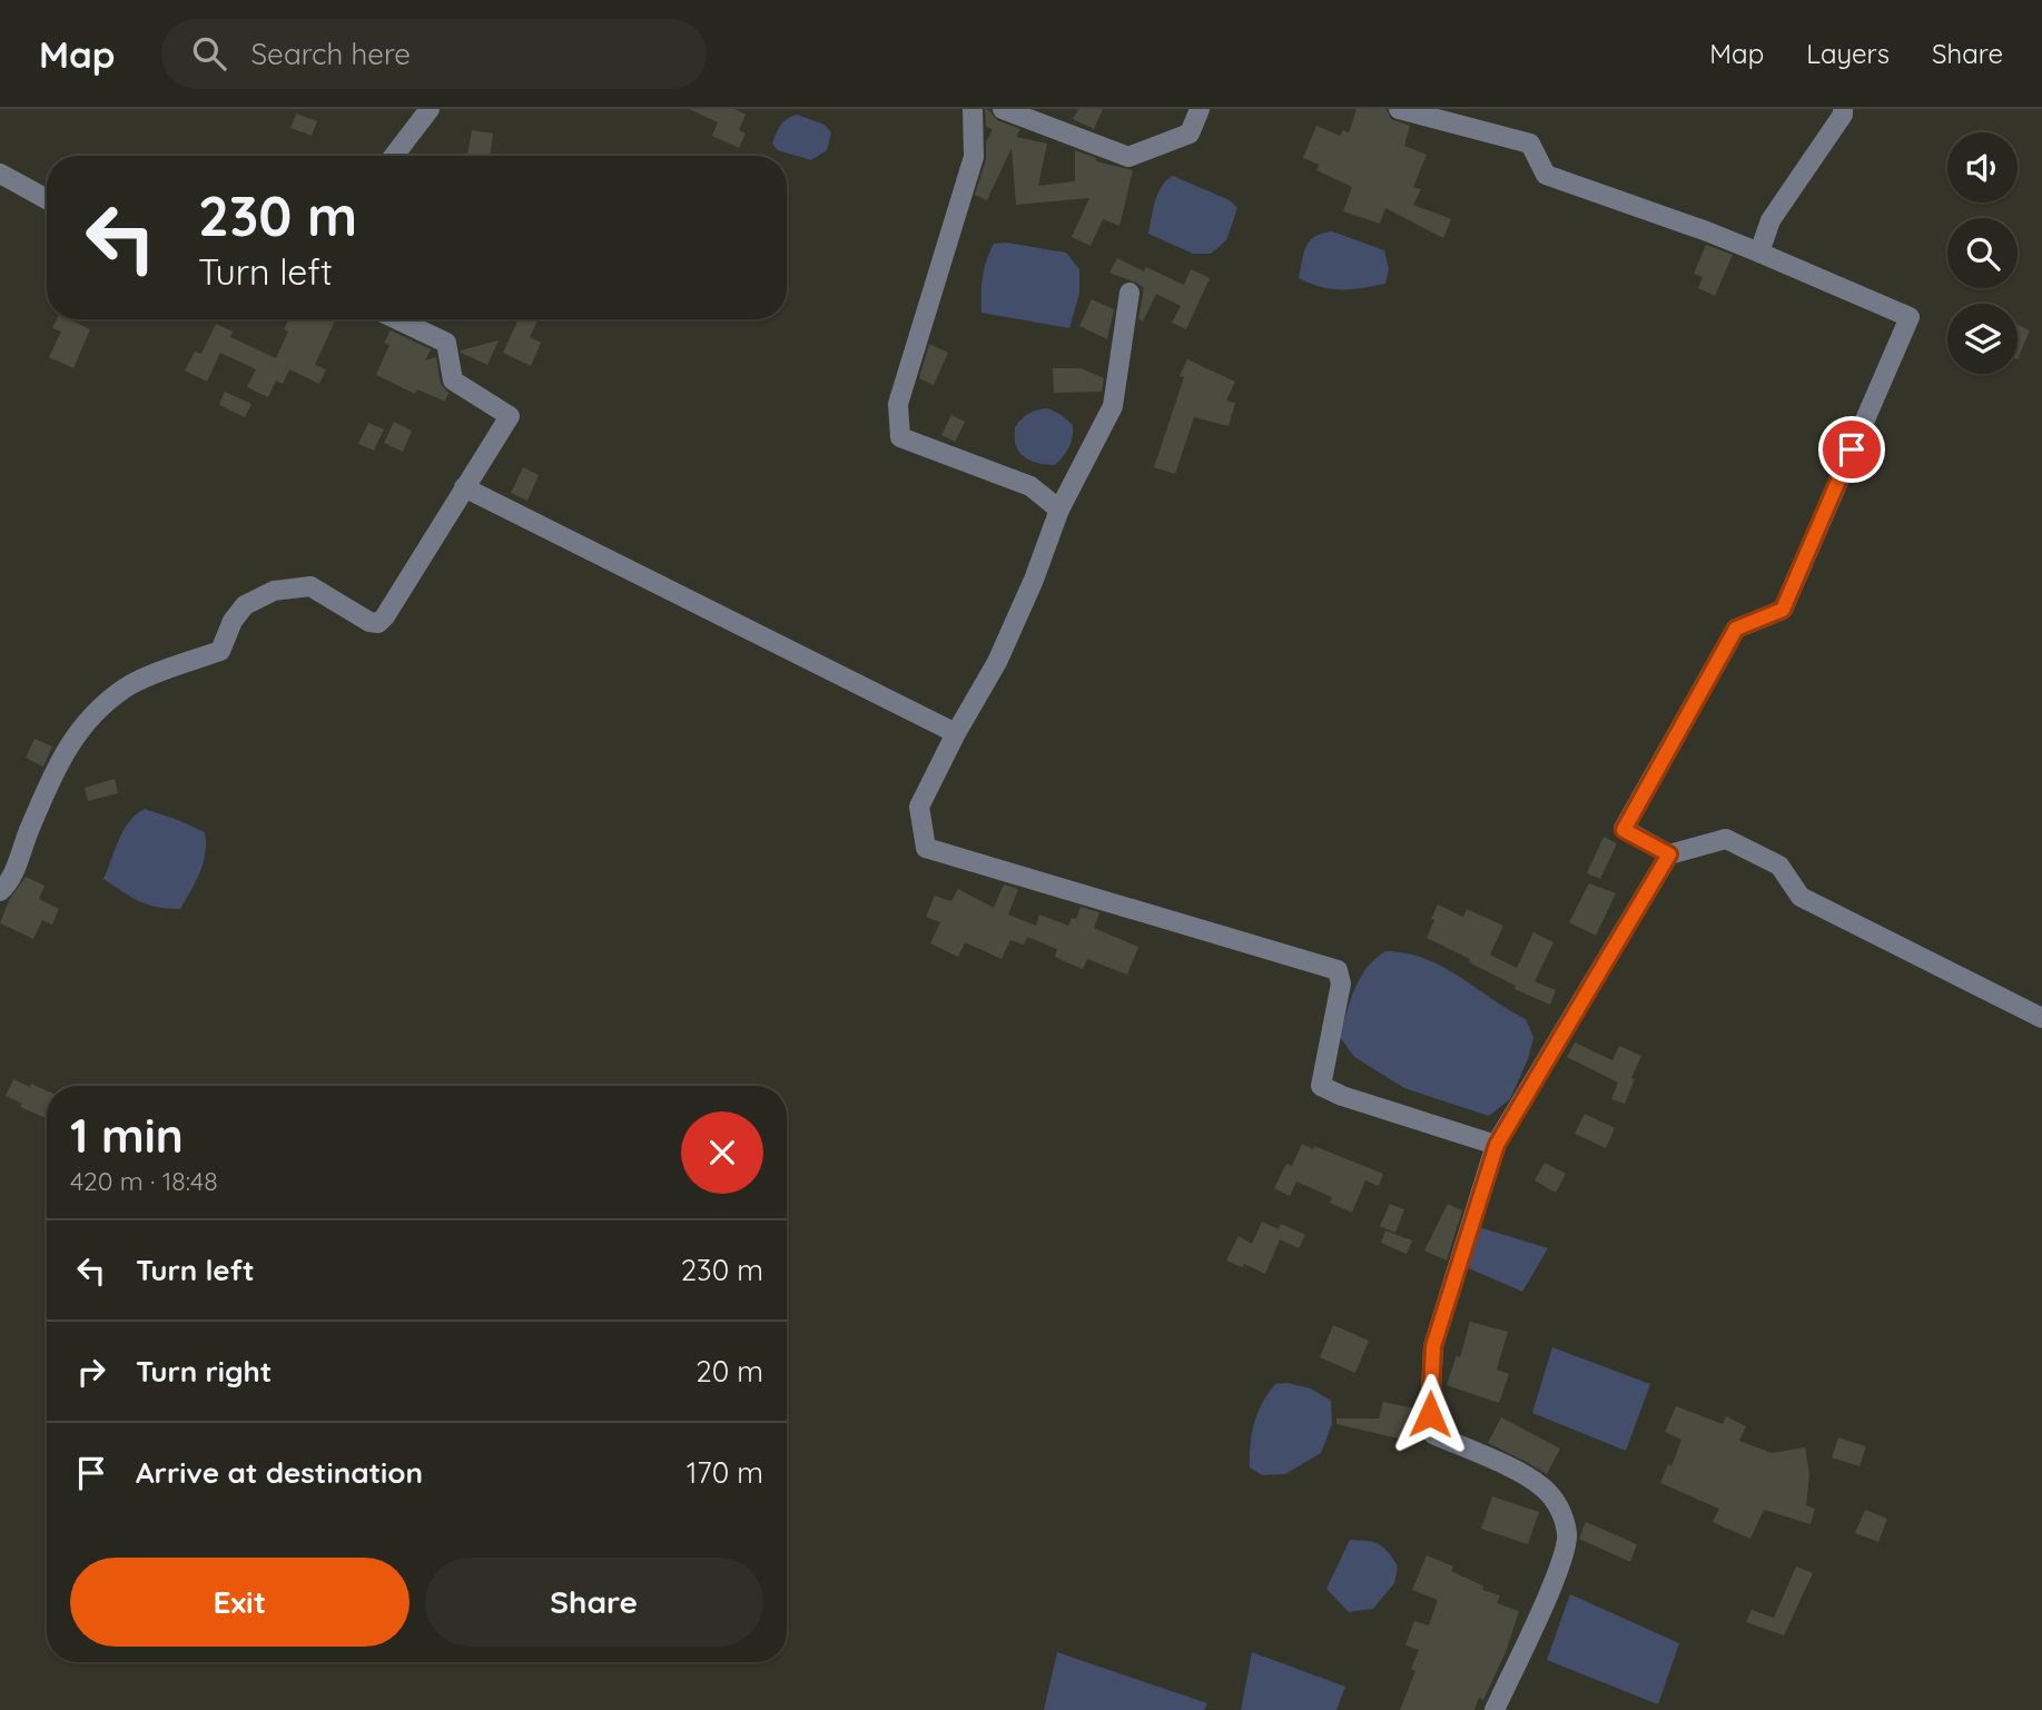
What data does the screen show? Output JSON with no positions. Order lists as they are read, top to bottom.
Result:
{
  "page": {
    "header": "Map",
    "search": "Search here",
    "nav": ["Map", "Layers", "Share"],
    "turn": ["230 m", "Turn left"],
    "heading": ["1 min", "420 m · 18:48"],
    "list": [
      {
        "name": "Turn left",
        "value": "230 m"
      },
      {
        "name": "Turn right",
        "value": "20 m"
      },
      {
        "name": "Arrive at destination",
        "value": "170 m"
      }
    ],
    "buttons": ["Exit", "Share"]
  }
}
